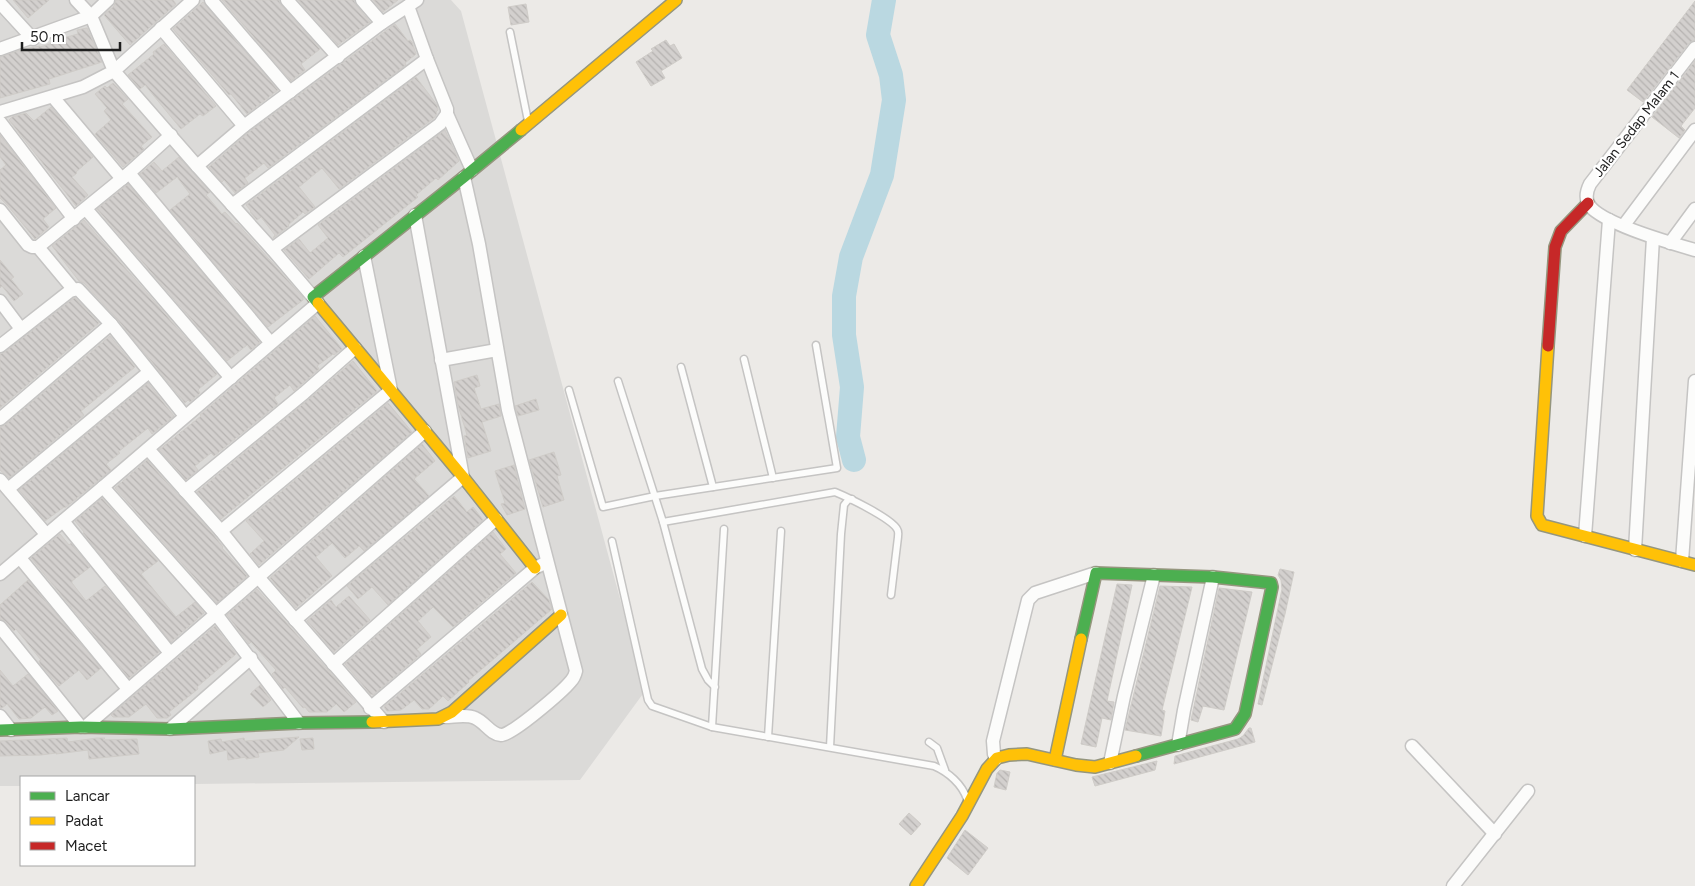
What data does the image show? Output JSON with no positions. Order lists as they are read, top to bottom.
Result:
{
  "streets": {
    "street": ["Jalan Sedap Malam 1"]
  },
  "legend": ["Lancar", "Padat", "Macet"],
  "scale_bar": "50 m"
}
